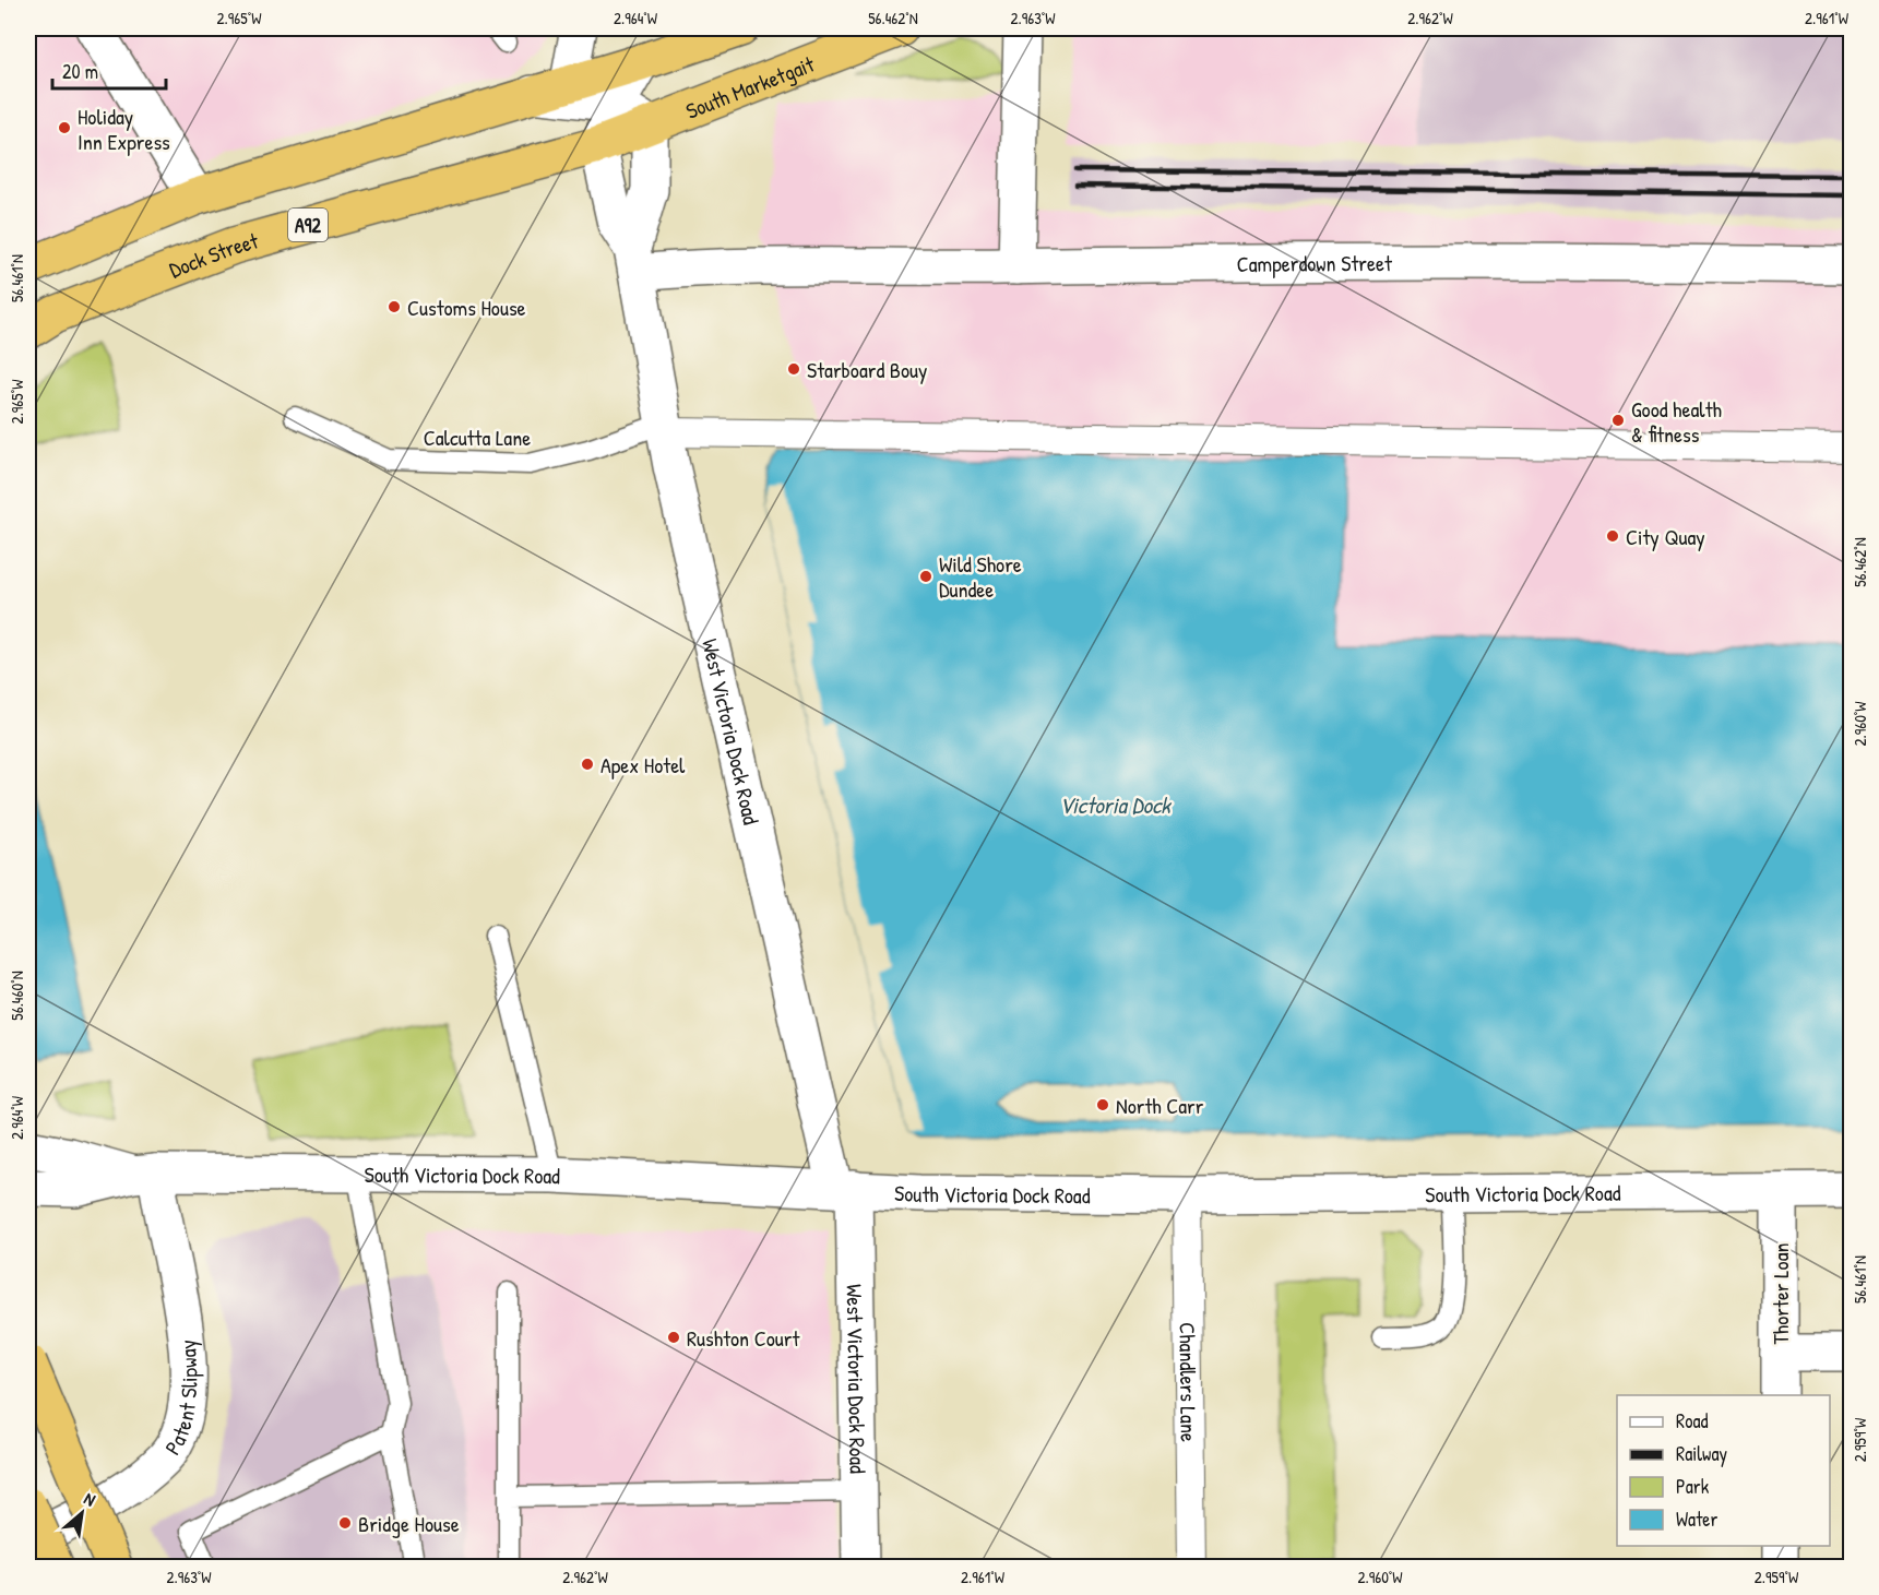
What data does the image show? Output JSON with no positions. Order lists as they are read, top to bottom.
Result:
{
  "streets": {
    "highway": ["South Marketgait", "A92", "Dock Street"],
    "street": [
      "Camperdown Street",
      "West Victoria Dock Road",
      "South Victoria Dock Road",
      "Thorter Loan",
      "Chandlers Lane",
      "Patent Slipway"
    ],
    "lane": ["Calcutta Lane"]
  },
  "crossings": [
    ["South Marketgait", "Dock Street"],
    ["South Marketgait", "West Victoria Dock Road"],
    ["Dock Street", "West Victoria Dock Road"],
    ["Calcutta Lane", "West Victoria Dock Road"],
    ["West Victoria Dock Road", "South Victoria Dock Road"],
    ["South Victoria Dock Road", "Thorter Loan"],
    ["South Victoria Dock Road", "Chandlers Lane"],
    ["South Victoria Dock Road", "Patent Slipway"]
  ],
  "water": ["Victoria Dock"],
  "places": [
    "Holiday Inn Express",
    "Customs House",
    "Starboard Bouy",
    "Good health & fitness",
    "City Quay",
    "Wild Shore Dundee",
    "Apex Hotel",
    "North Carr",
    "Rushton Court",
    "Bridge House"
  ],
  "legend": [
    "Road",
    "Railway",
    "Park",
    "Water"
  ],
  "scale_bar": "20 m",
  "north": "top right",
  "coordinates": [
    "2.965°W",
    "2.964°W",
    "56.462°N",
    "2.963°W",
    "2.962°W",
    "2.961°W",
    "56.461°N",
    "2.960°W",
    "56.460°N",
    "2.959°W"
  ]
}
